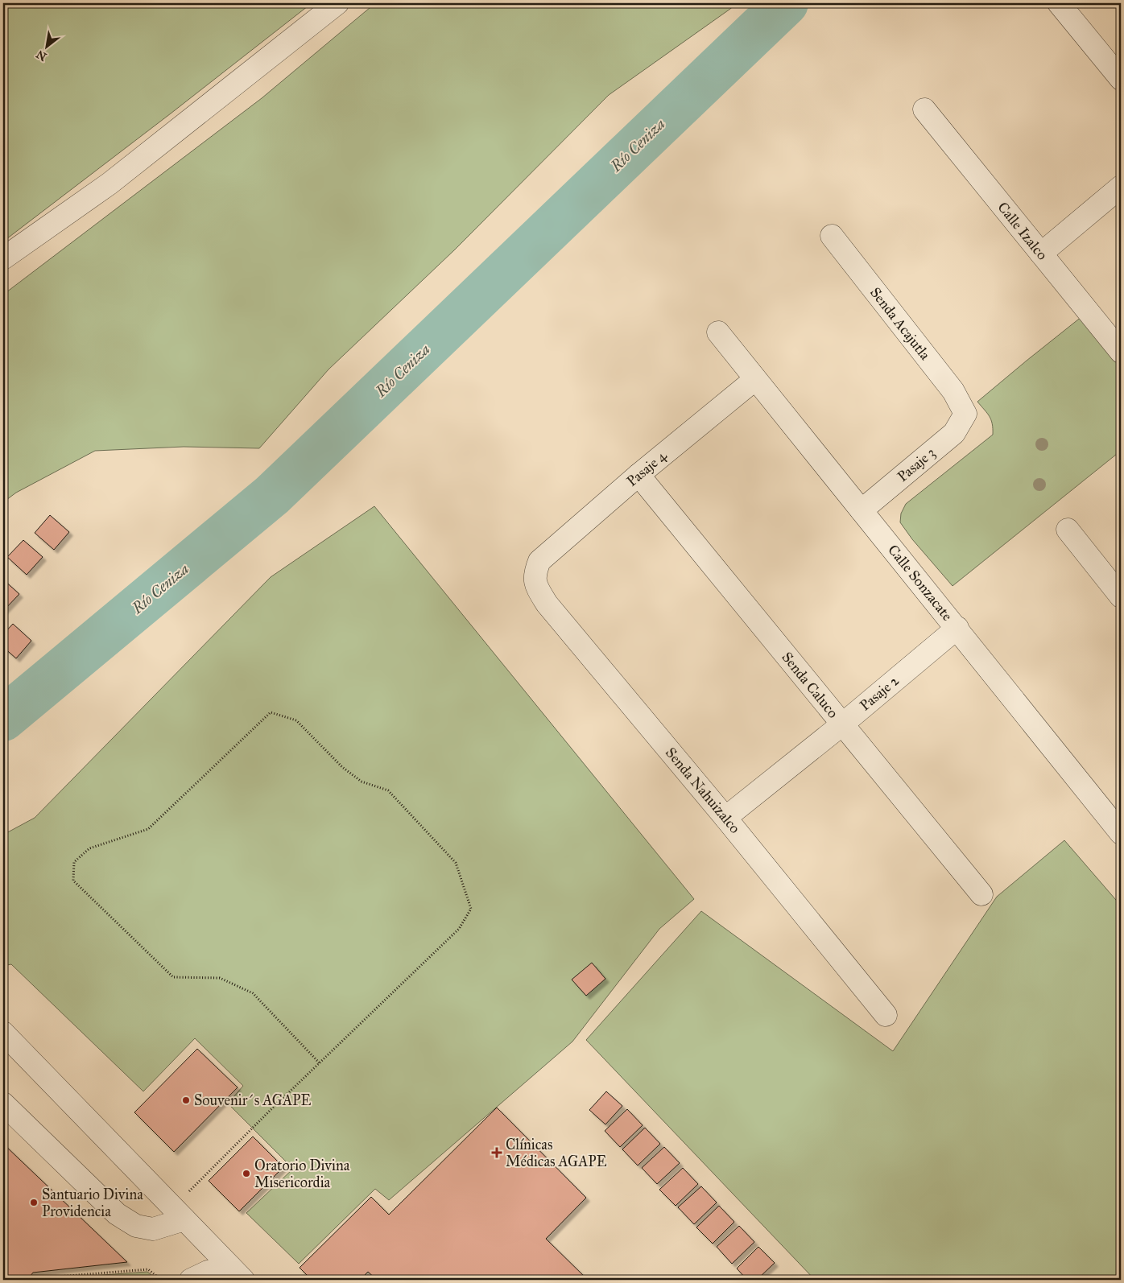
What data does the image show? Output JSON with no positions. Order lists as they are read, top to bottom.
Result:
{
  "streets": {
    "street": [
      "Calle Izalco",
      "Senda Acajutla",
      "Pasaje 3",
      "Pasaje 4",
      "Calle Sonzacate",
      "Senda Caluco",
      "Pasaje 2",
      "Senda Nahuizalco"
    ]
  },
  "crossings": [
    ["Senda Acajutla", "Pasaje 3"],
    ["Pasaje 3", "Calle Sonzacate"],
    ["Pasaje 4", "Calle Sonzacate"],
    ["Pasaje 4", "Senda Caluco"],
    ["Pasaje 4", "Senda Nahuizalco"],
    ["Calle Sonzacate", "Pasaje 2"],
    ["Senda Caluco", "Pasaje 2"],
    ["Pasaje 2", "Senda Nahuizalco"]
  ],
  "water": ["Río Ceniza"],
  "places": {
    "other": ["Souvenir´s AGAPE", "Oratorio Divina Misericordia", "Santuario Divina Providencia"],
    "health": ["Clínicas Médicas AGAPE"]
  },
  "north": "bottom left"
}
